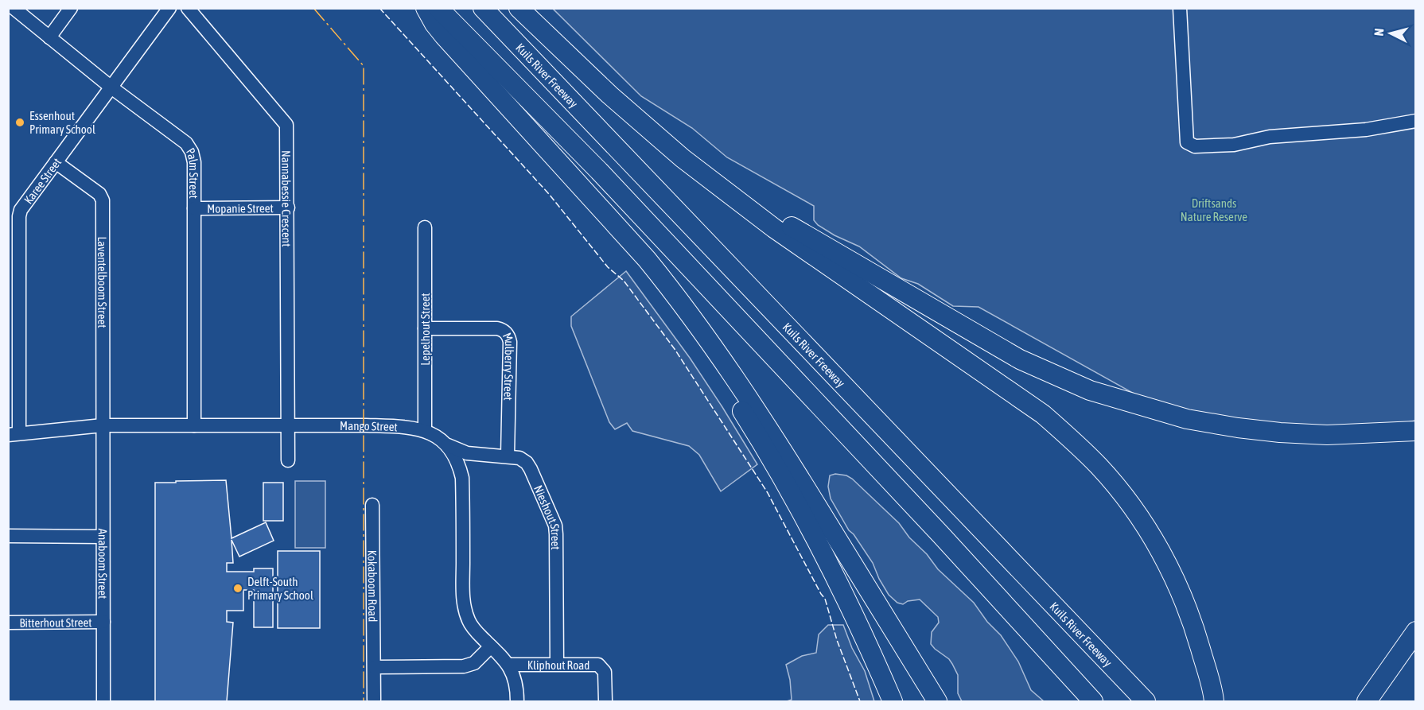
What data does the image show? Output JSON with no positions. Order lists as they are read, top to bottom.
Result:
{
  "streets": {
    "highway": ["Kuils River Freeway"],
    "street": [
      "Palm Street",
      "Karee Street",
      "Nannabessie Crescent",
      "Mopanie Street",
      "Laventelboom Street",
      "Lepelhout Street",
      "Mulberry Street",
      "Mango Street",
      "Nieshout Street",
      "Anaboom Street",
      "Kokaboom Road",
      "Bitterhout Street",
      "Kliphout Road"
    ]
  },
  "crossings": [
    ["Palm Street", "Karee Street"],
    ["Palm Street", "Mopanie Street"],
    ["Palm Street", "Mango Street"],
    ["Karee Street", "Laventelboom Street"],
    ["Karee Street", "Mango Street"],
    ["Nannabessie Crescent", "Mopanie Street"],
    ["Nannabessie Crescent", "Mango Street"],
    ["Laventelboom Street", "Mango Street"],
    ["Laventelboom Street", "Anaboom Street"],
    ["Lepelhout Street", "Mulberry Street"],
    ["Lepelhout Street", "Mango Street"],
    ["Mulberry Street", "Nieshout Street"],
    ["Mango Street", "Nieshout Street"],
    ["Mango Street", "Anaboom Street"],
    ["Mango Street", "Kliphout Road"],
    ["Nieshout Street", "Kliphout Road"],
    ["Anaboom Street", "Bitterhout Street"]
  ],
  "parks": ["Driftsands Nature Reserve"],
  "places": ["Essenhout Primary School", "Delft-South Primary School"],
  "north": "left"
}
